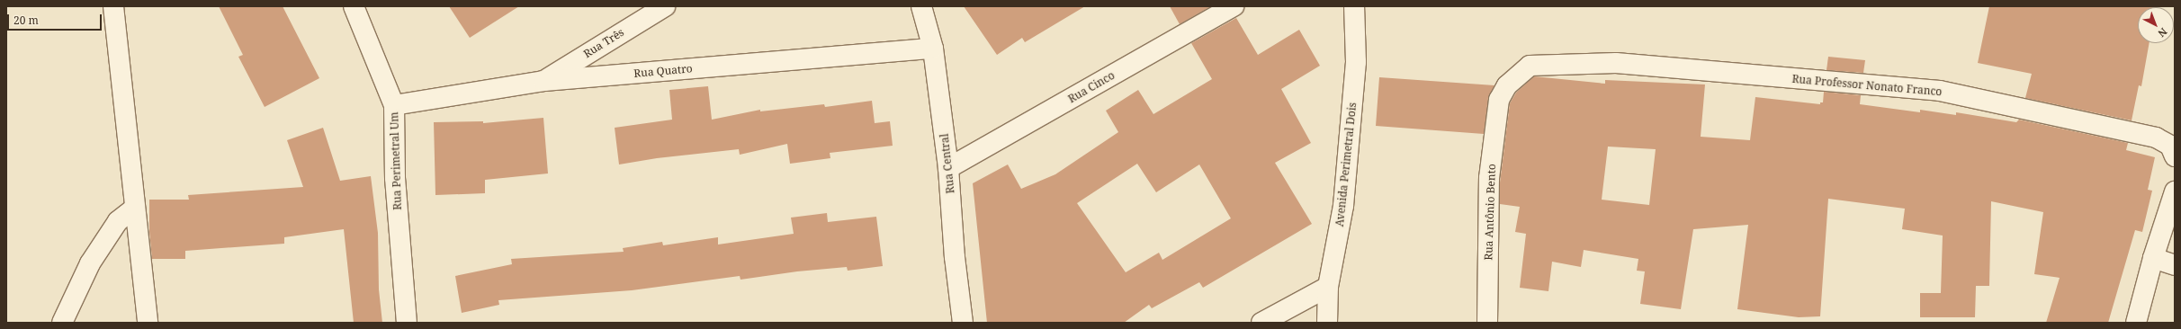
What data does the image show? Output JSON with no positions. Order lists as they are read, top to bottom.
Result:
{
  "streets": {
    "street": [
      "Rua Três",
      "Rua Quatro",
      "Rua Professor Nonato Franco",
      "Rua Cinco",
      "Rua Perimetral Um",
      "Rua Central",
      "Avenida Perimetral Dois",
      "Rua Antônio Bento"
    ]
  },
  "crossings": [
    ["Rua Três", "Rua Quatro"],
    ["Rua Quatro", "Rua Perimetral Um"],
    ["Rua Quatro", "Rua Central"],
    ["Rua Professor Nonato Franco", "Rua Antônio Bento"],
    ["Rua Cinco", "Rua Central"]
  ],
  "scale_bar": "20 m",
  "north": "bottom right"
}
